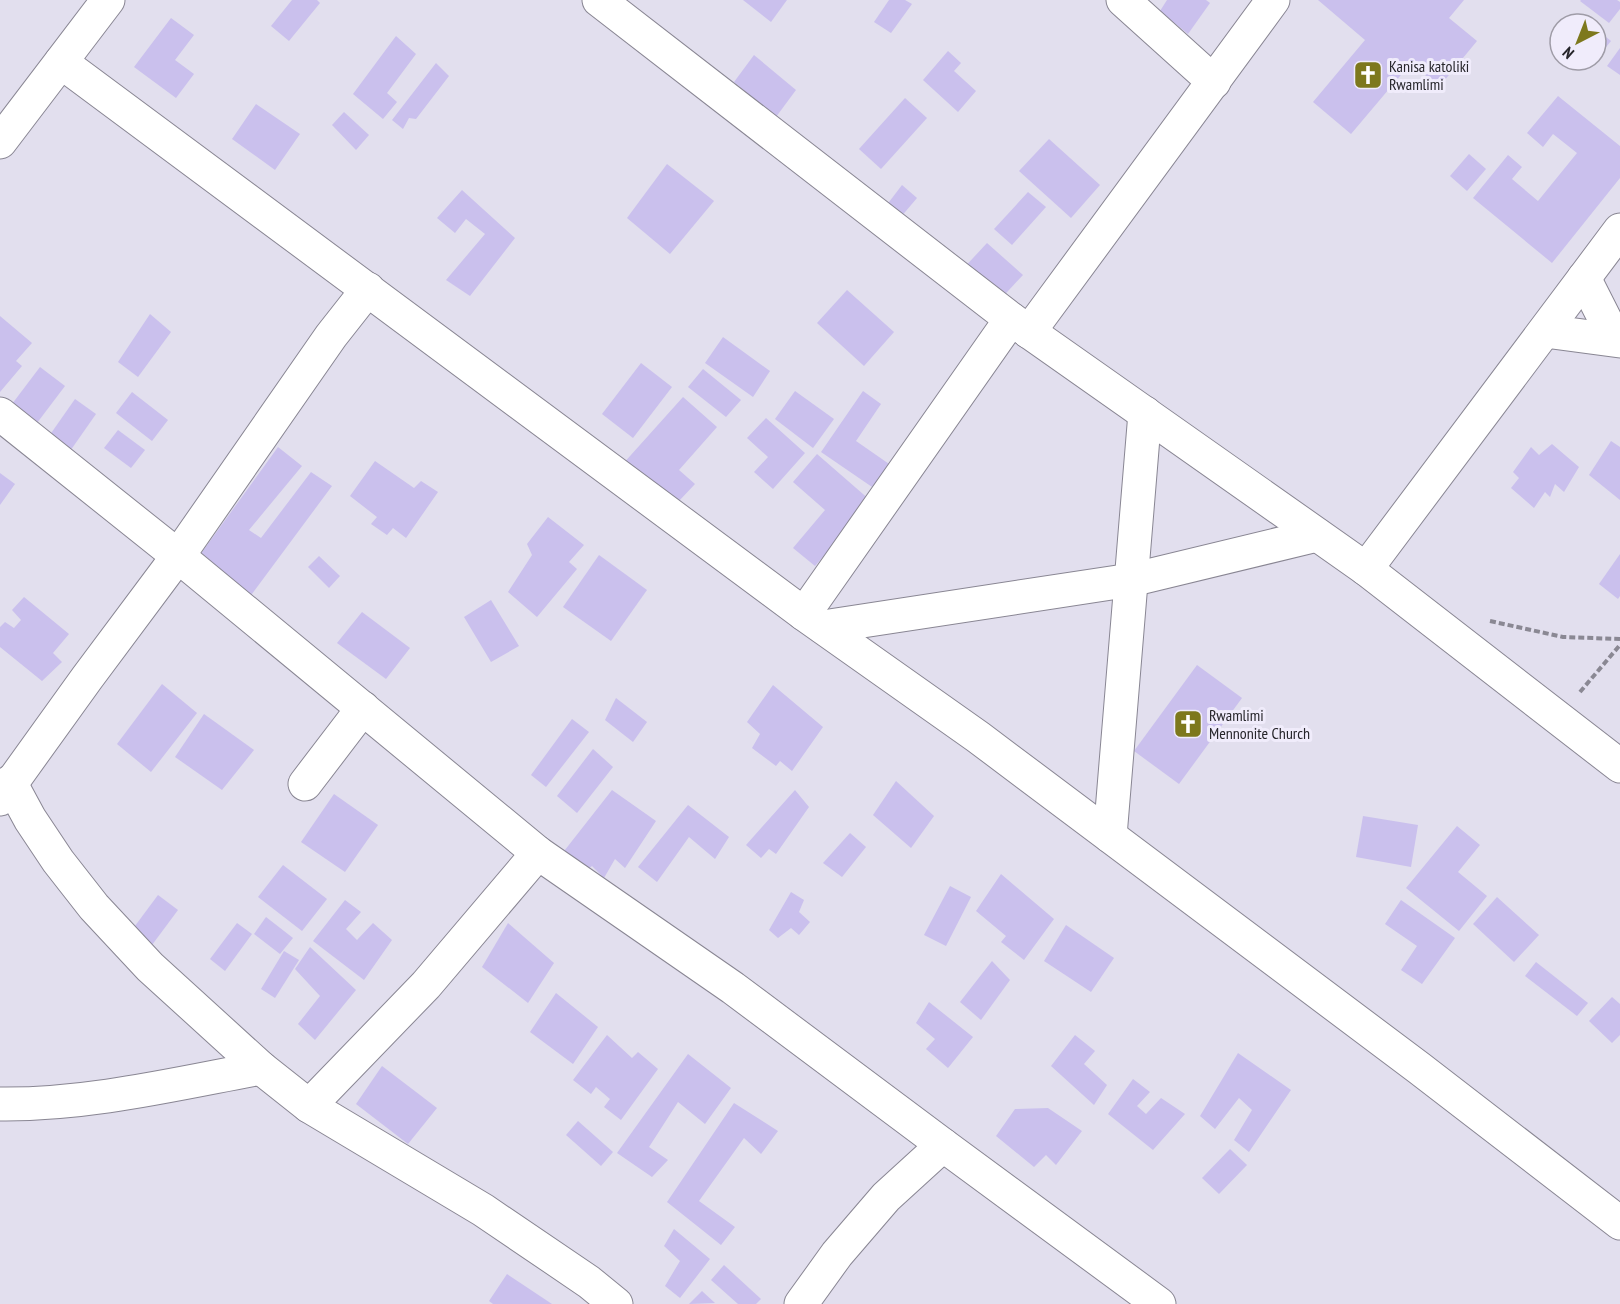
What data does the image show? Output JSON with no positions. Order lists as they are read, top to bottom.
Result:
{
  "places": {
    "church": ["Kanisa katoliki Rwamlimi", "Rwamlimi Mennonite Church"]
  },
  "north": "bottom left"
}
